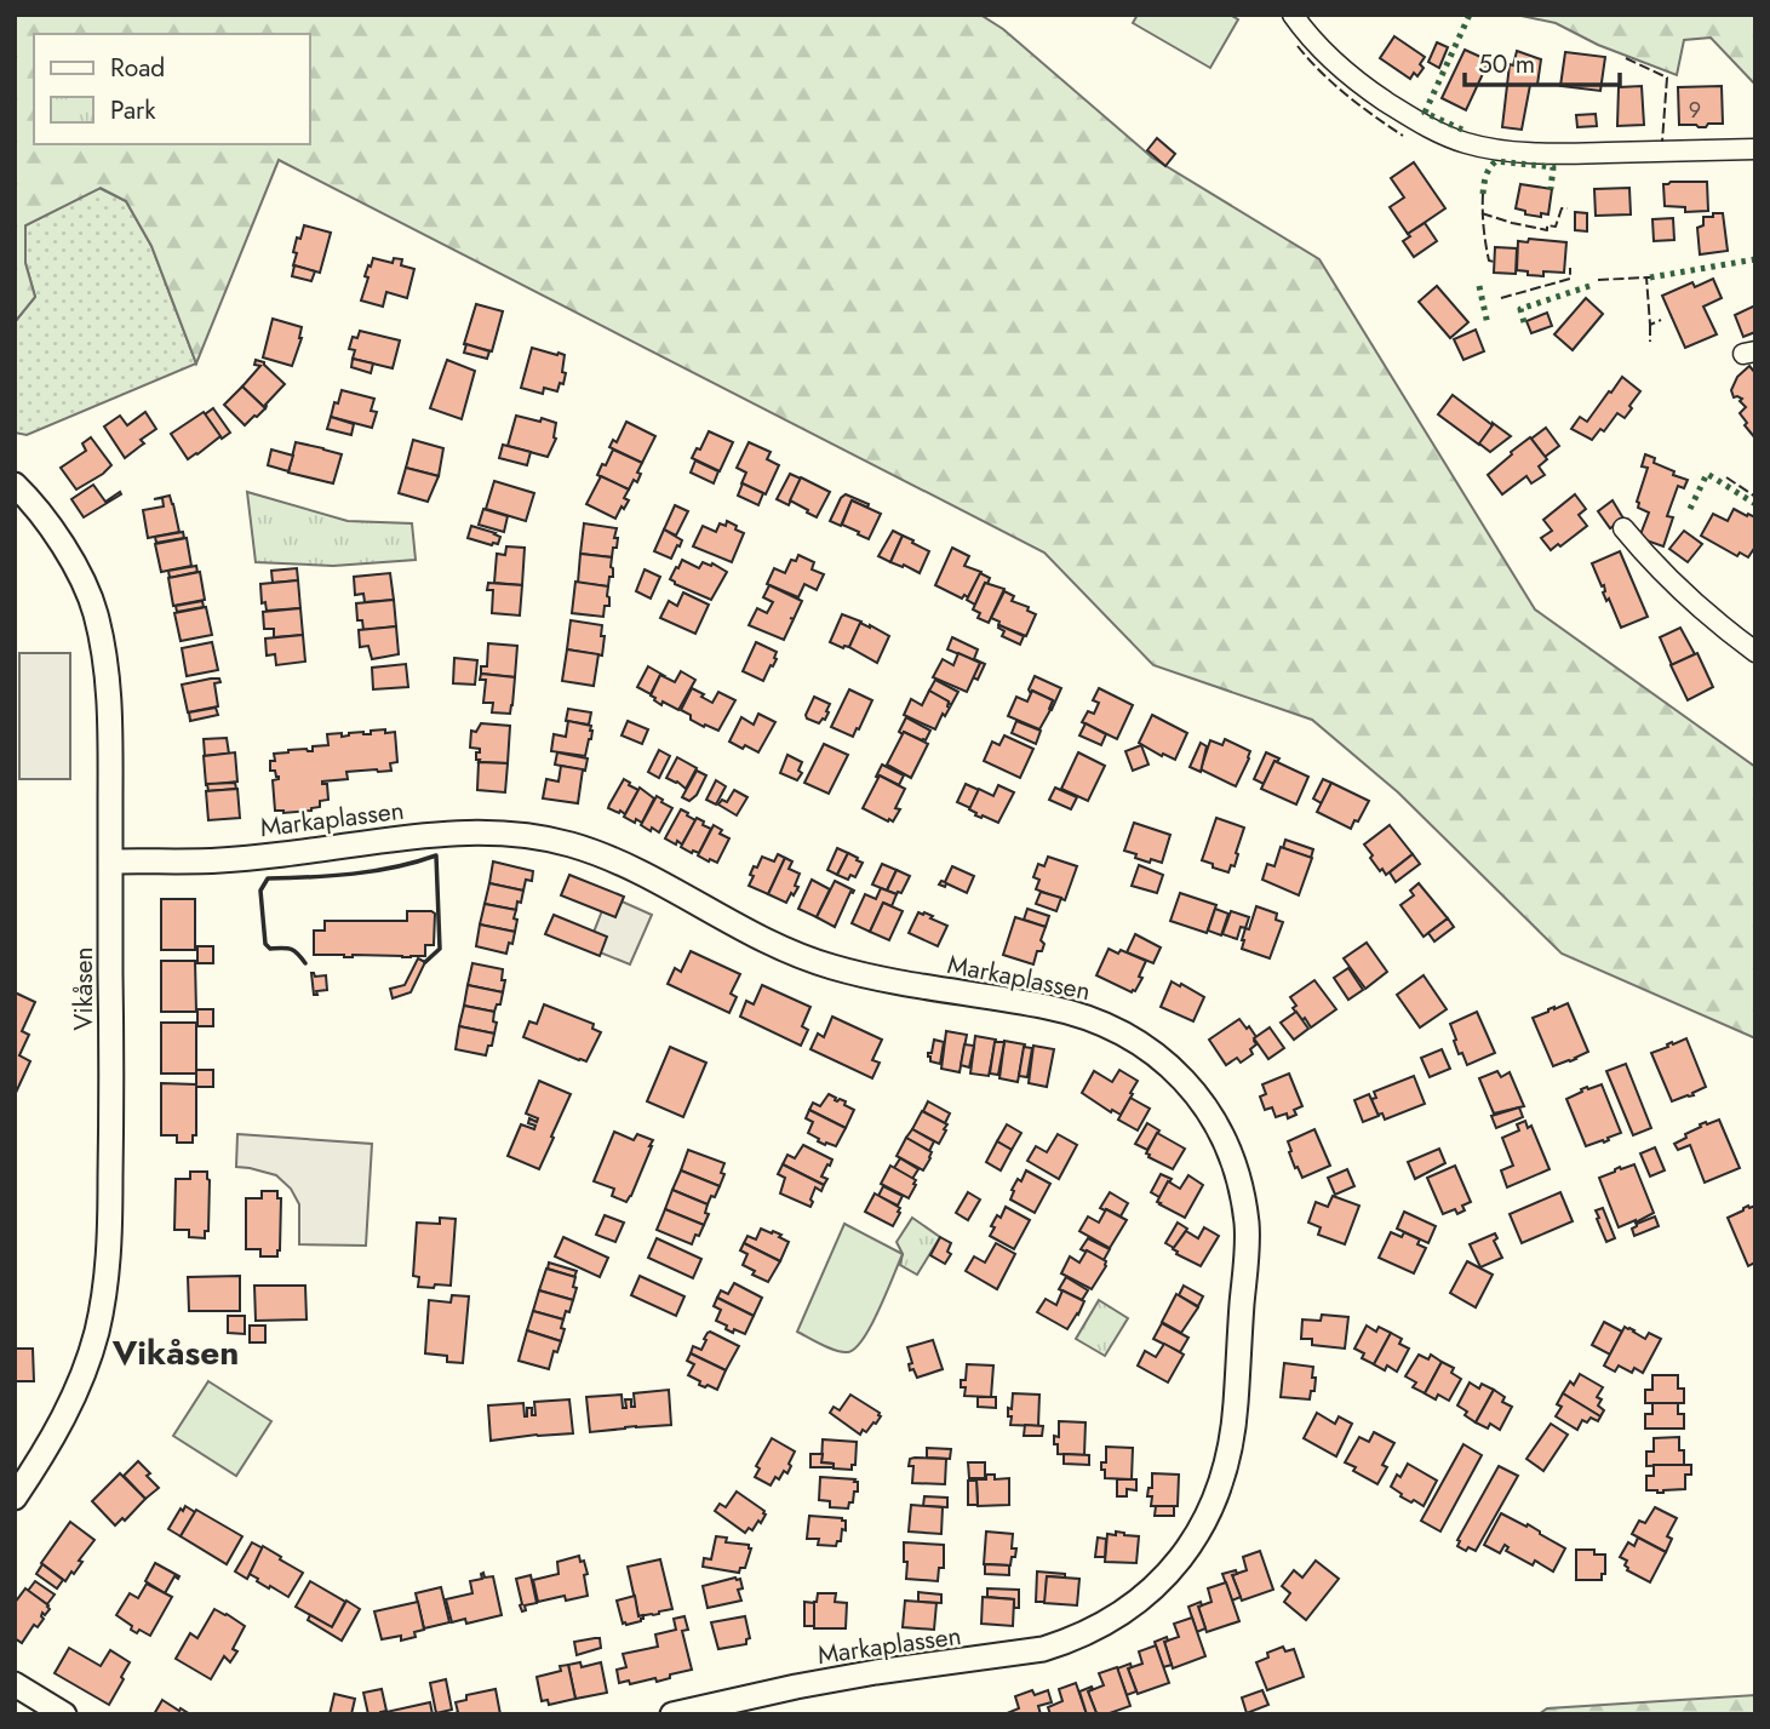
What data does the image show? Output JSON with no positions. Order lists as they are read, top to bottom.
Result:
{
  "streets": {
    "street": ["Markaplassen", "Vikåsen"]
  },
  "crossings": [
    ["Markaplassen", "Vikåsen"]
  ],
  "districts": ["Vikåsen"],
  "house_numbers": ["9"],
  "legend": ["Road", "Park"],
  "scale_bar": "50 m"
}
